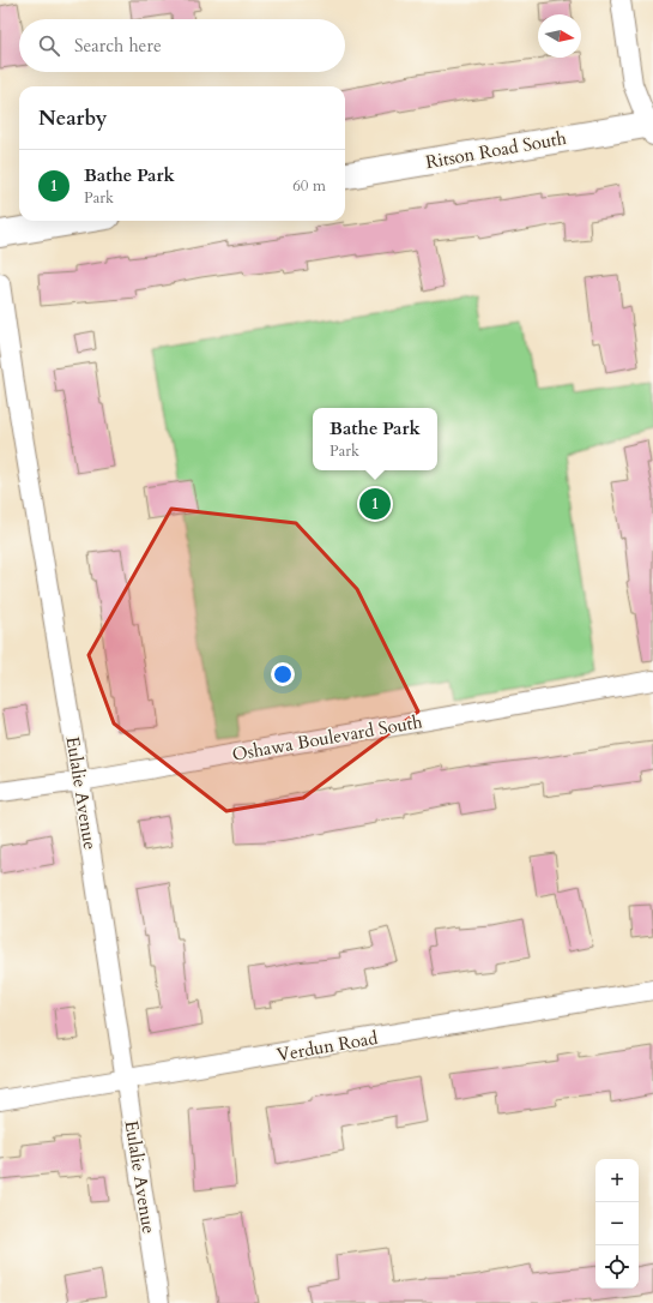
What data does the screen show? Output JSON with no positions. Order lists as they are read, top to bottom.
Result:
{
  "streets": {
    "main road": ["Ritson Road South"],
    "street": ["Oshawa Boulevard South", "Eulalie Avenue", "Verdun Road"]
  },
  "crossings": [
    ["Oshawa Boulevard South", "Eulalie Avenue"],
    ["Eulalie Avenue", "Verdun Road"]
  ],
  "north": "right",
  "page": {
    "search": "Search here",
    "heading": "Nearby",
    "list": [
      {
        "mark": "1",
        "name": "Bathe Park",
        "note": "Park",
        "value": "60 m"
      }
    ],
    "popup": ["Bathe Park", "Park"],
    "pins": "1",
    "map_buttons": ["+", "−"]
  }
}
